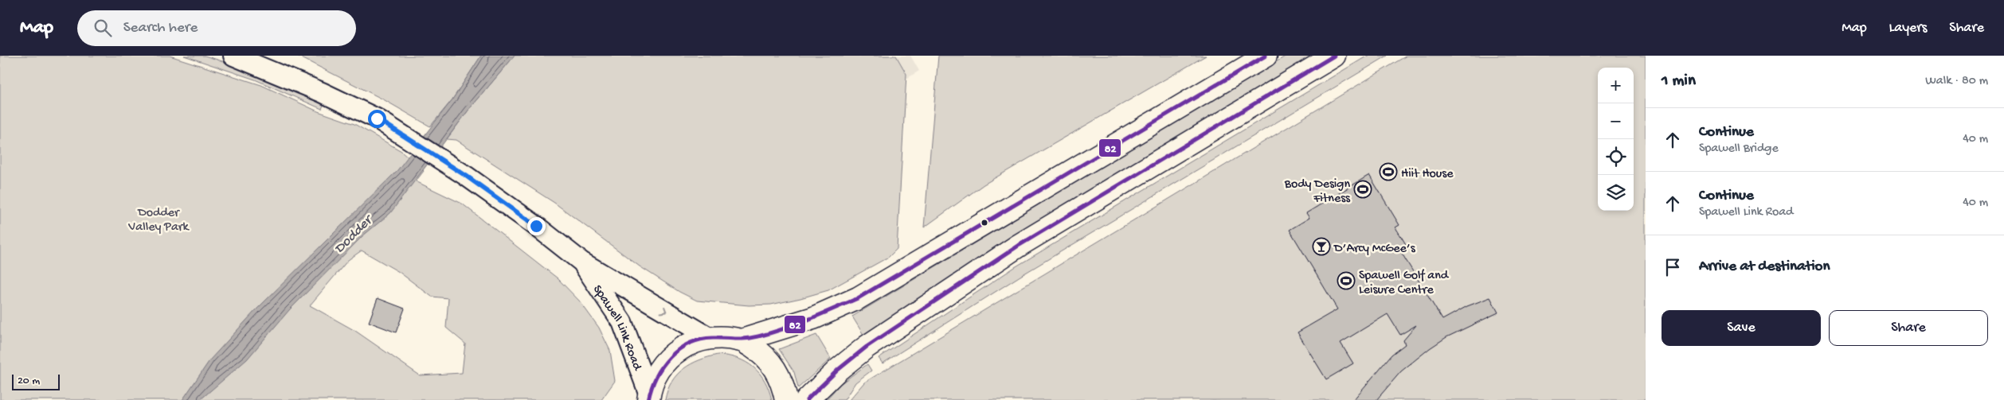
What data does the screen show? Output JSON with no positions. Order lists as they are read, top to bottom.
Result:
{
  "streets": {
    "street": ["Spawell Link Road"]
  },
  "water": ["Dodder"],
  "parks": ["Dodder Valley Park"],
  "places": {
    "sports": ["Hiit House", "Body Design Fitness", "Spawell Golf and Leisure Centre"],
    "bar": ["D’Arcy McGee’s"]
  },
  "lines": ["transit line 82"],
  "scale_bar": "20 m",
  "page": {
    "header": "Map",
    "search": "Search here",
    "nav": ["Map", "Layers", "Share"],
    "heading": ["1 min", "Walk · 80 m"],
    "map_buttons": ["+", "−"],
    "list": [
      ["Continue", "Spawell Bridge", "40 m"],
      ["Continue", "Spawell Link Road", "40 m"],
      "Arrive at destination"
    ],
    "buttons": ["Save", "Share"],
    "scale": "20 m"
  }
}
